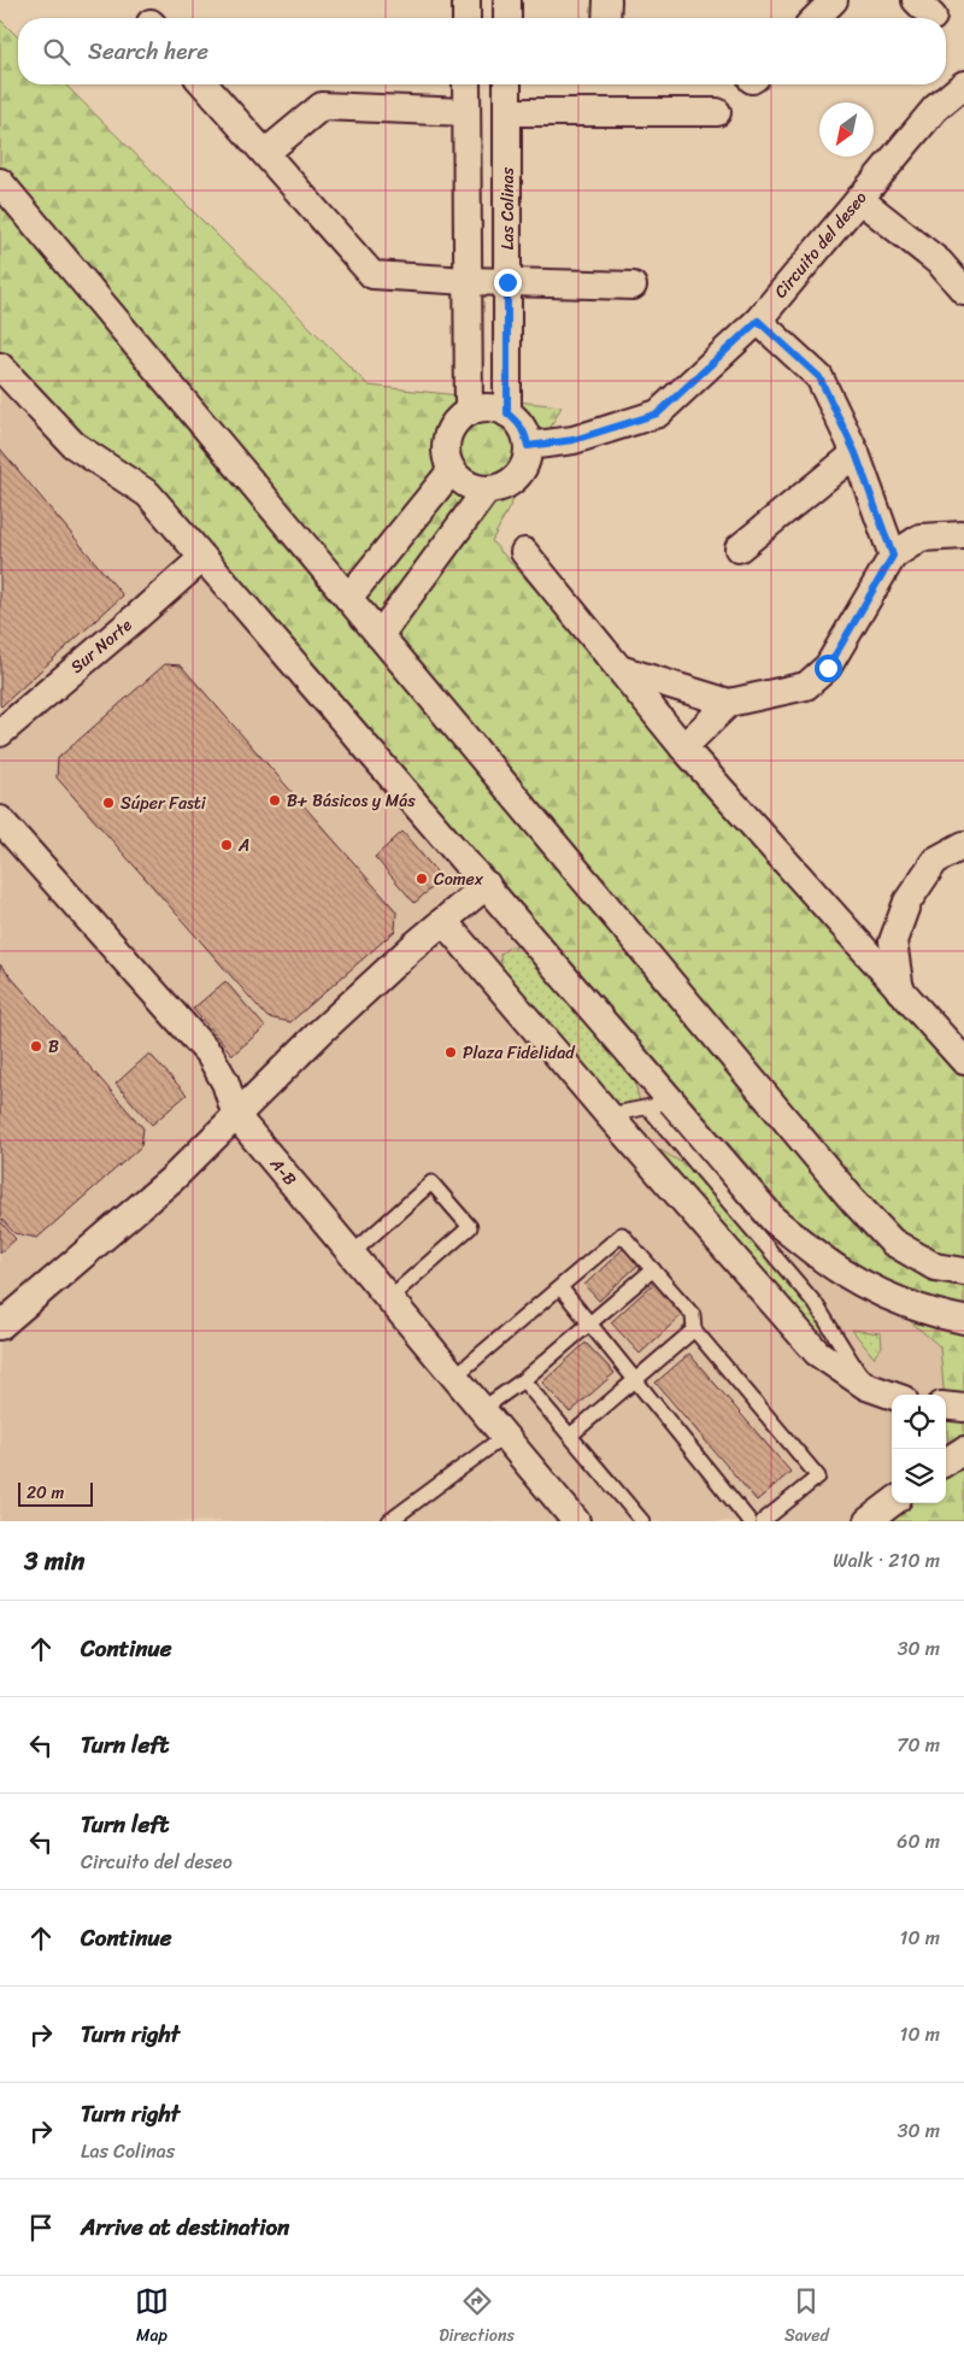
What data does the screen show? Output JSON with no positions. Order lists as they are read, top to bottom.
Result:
{
  "streets": {
    "street": [
      "Las Colinas",
      "Circuito del deseo",
      "Sur Norte",
      "A-B"
    ]
  },
  "crossings": [
    ["Las Colinas", "Circuito del deseo"]
  ],
  "places": [
    "B+ Básicos y Más",
    "Súper Fasti",
    "A",
    "Comex",
    "B",
    "Plaza Fidelidad"
  ],
  "scale_bar": "20 m",
  "north": "bottom left",
  "page": {
    "search": "Search here",
    "scale": "20 m",
    "heading": ["3 min", "Walk · 210 m"],
    "list": [
      ["Continue", "30 m"],
      ["Turn left", "70 m"],
      ["Turn left", "Circuito del deseo", "60 m"],
      ["Continue", "10 m"],
      ["Turn right", "10 m"],
      ["Turn right", "Las Colinas", "30 m"],
      "Arrive at destination"
    ],
    "nav": ["Map", "Directions", "Saved"]
  }
}
